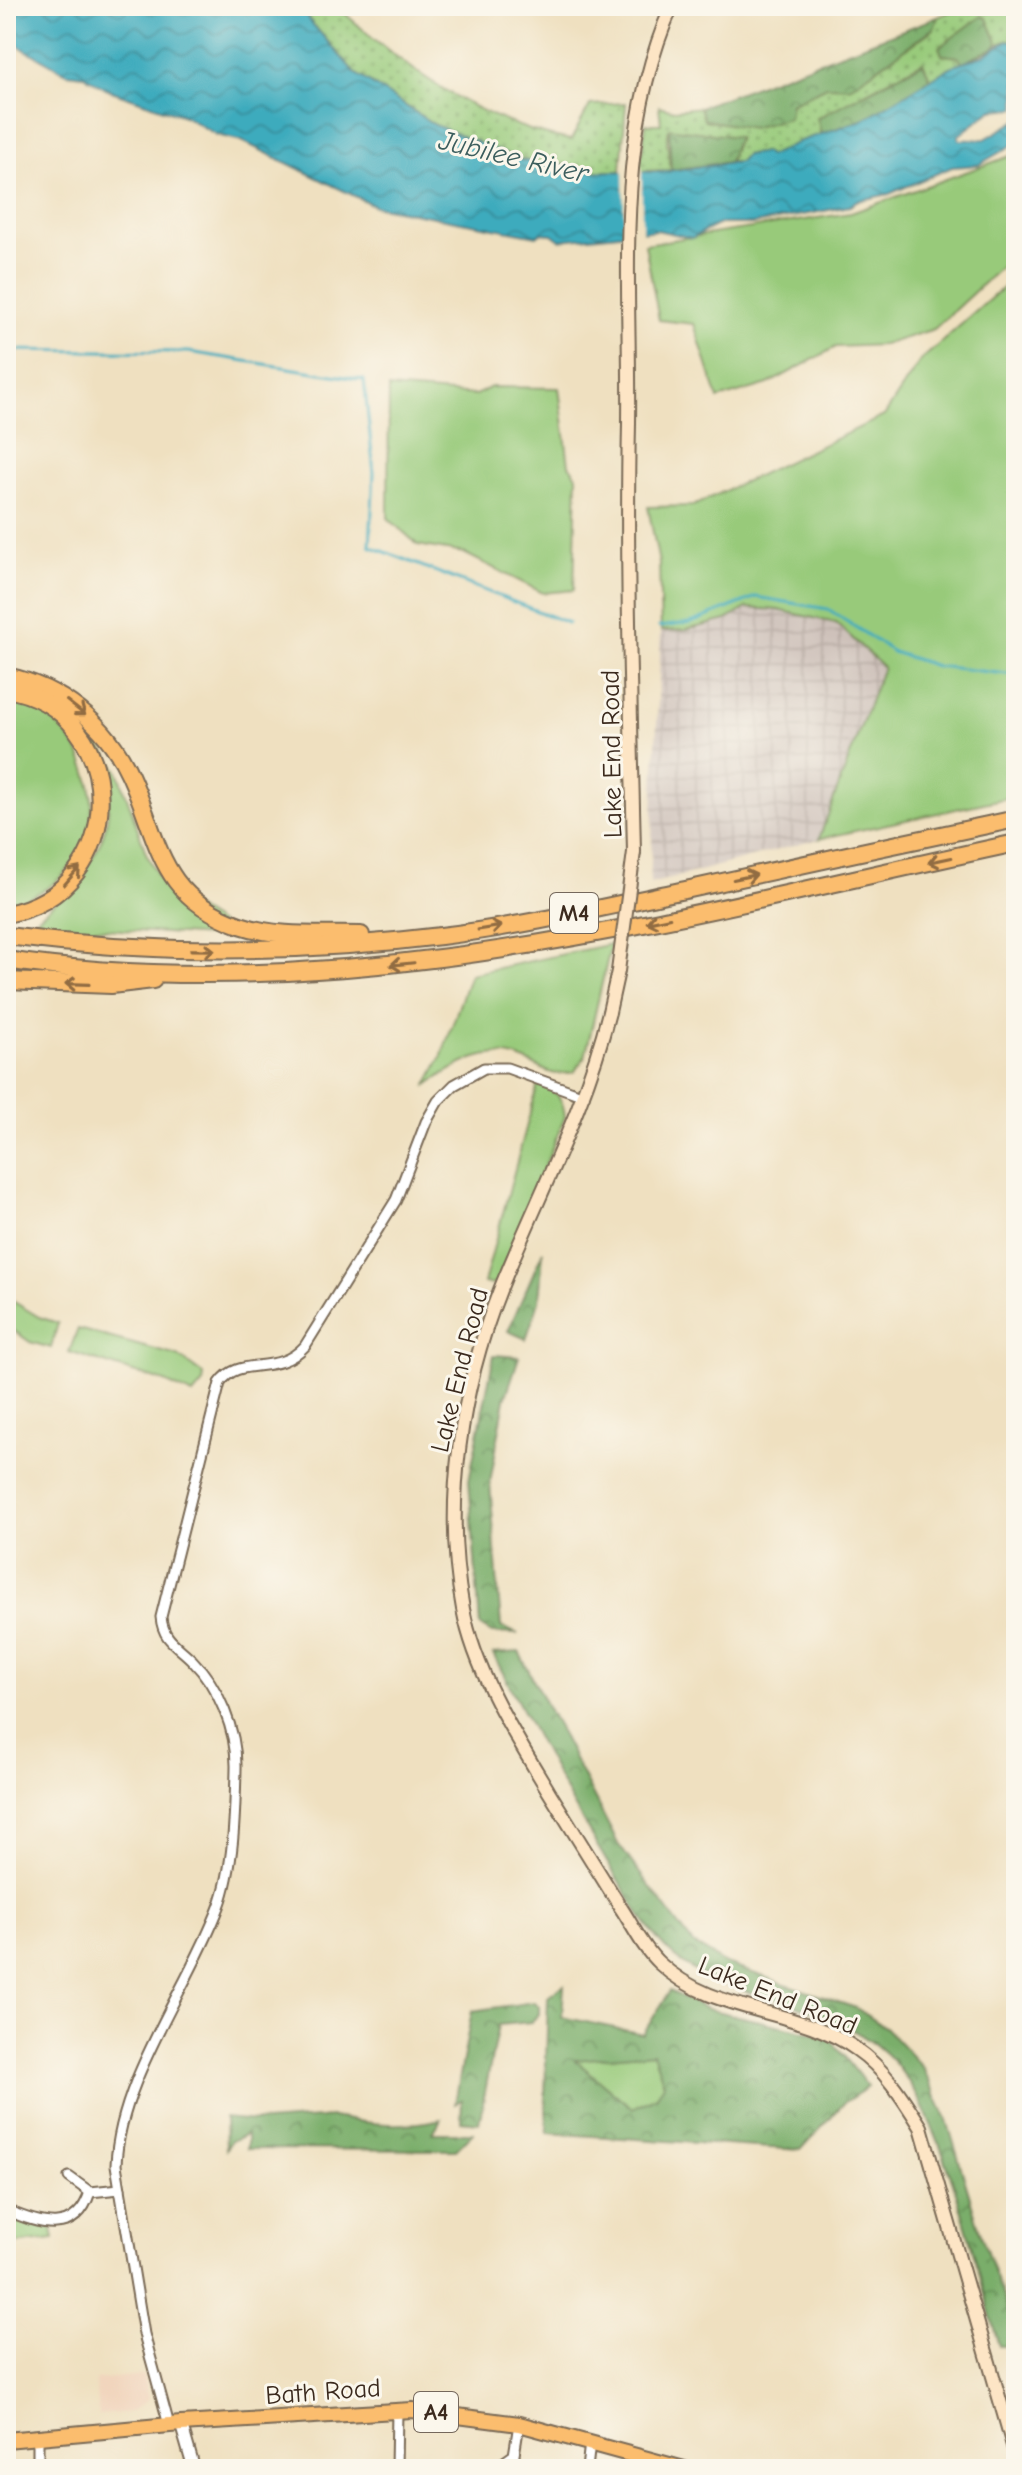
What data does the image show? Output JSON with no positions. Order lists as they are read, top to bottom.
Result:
{
  "streets": {
    "highway": ["M4"],
    "main road": ["Lake End Road", "Bath Road", "A4"]
  },
  "water": ["Jubilee River"]
}
